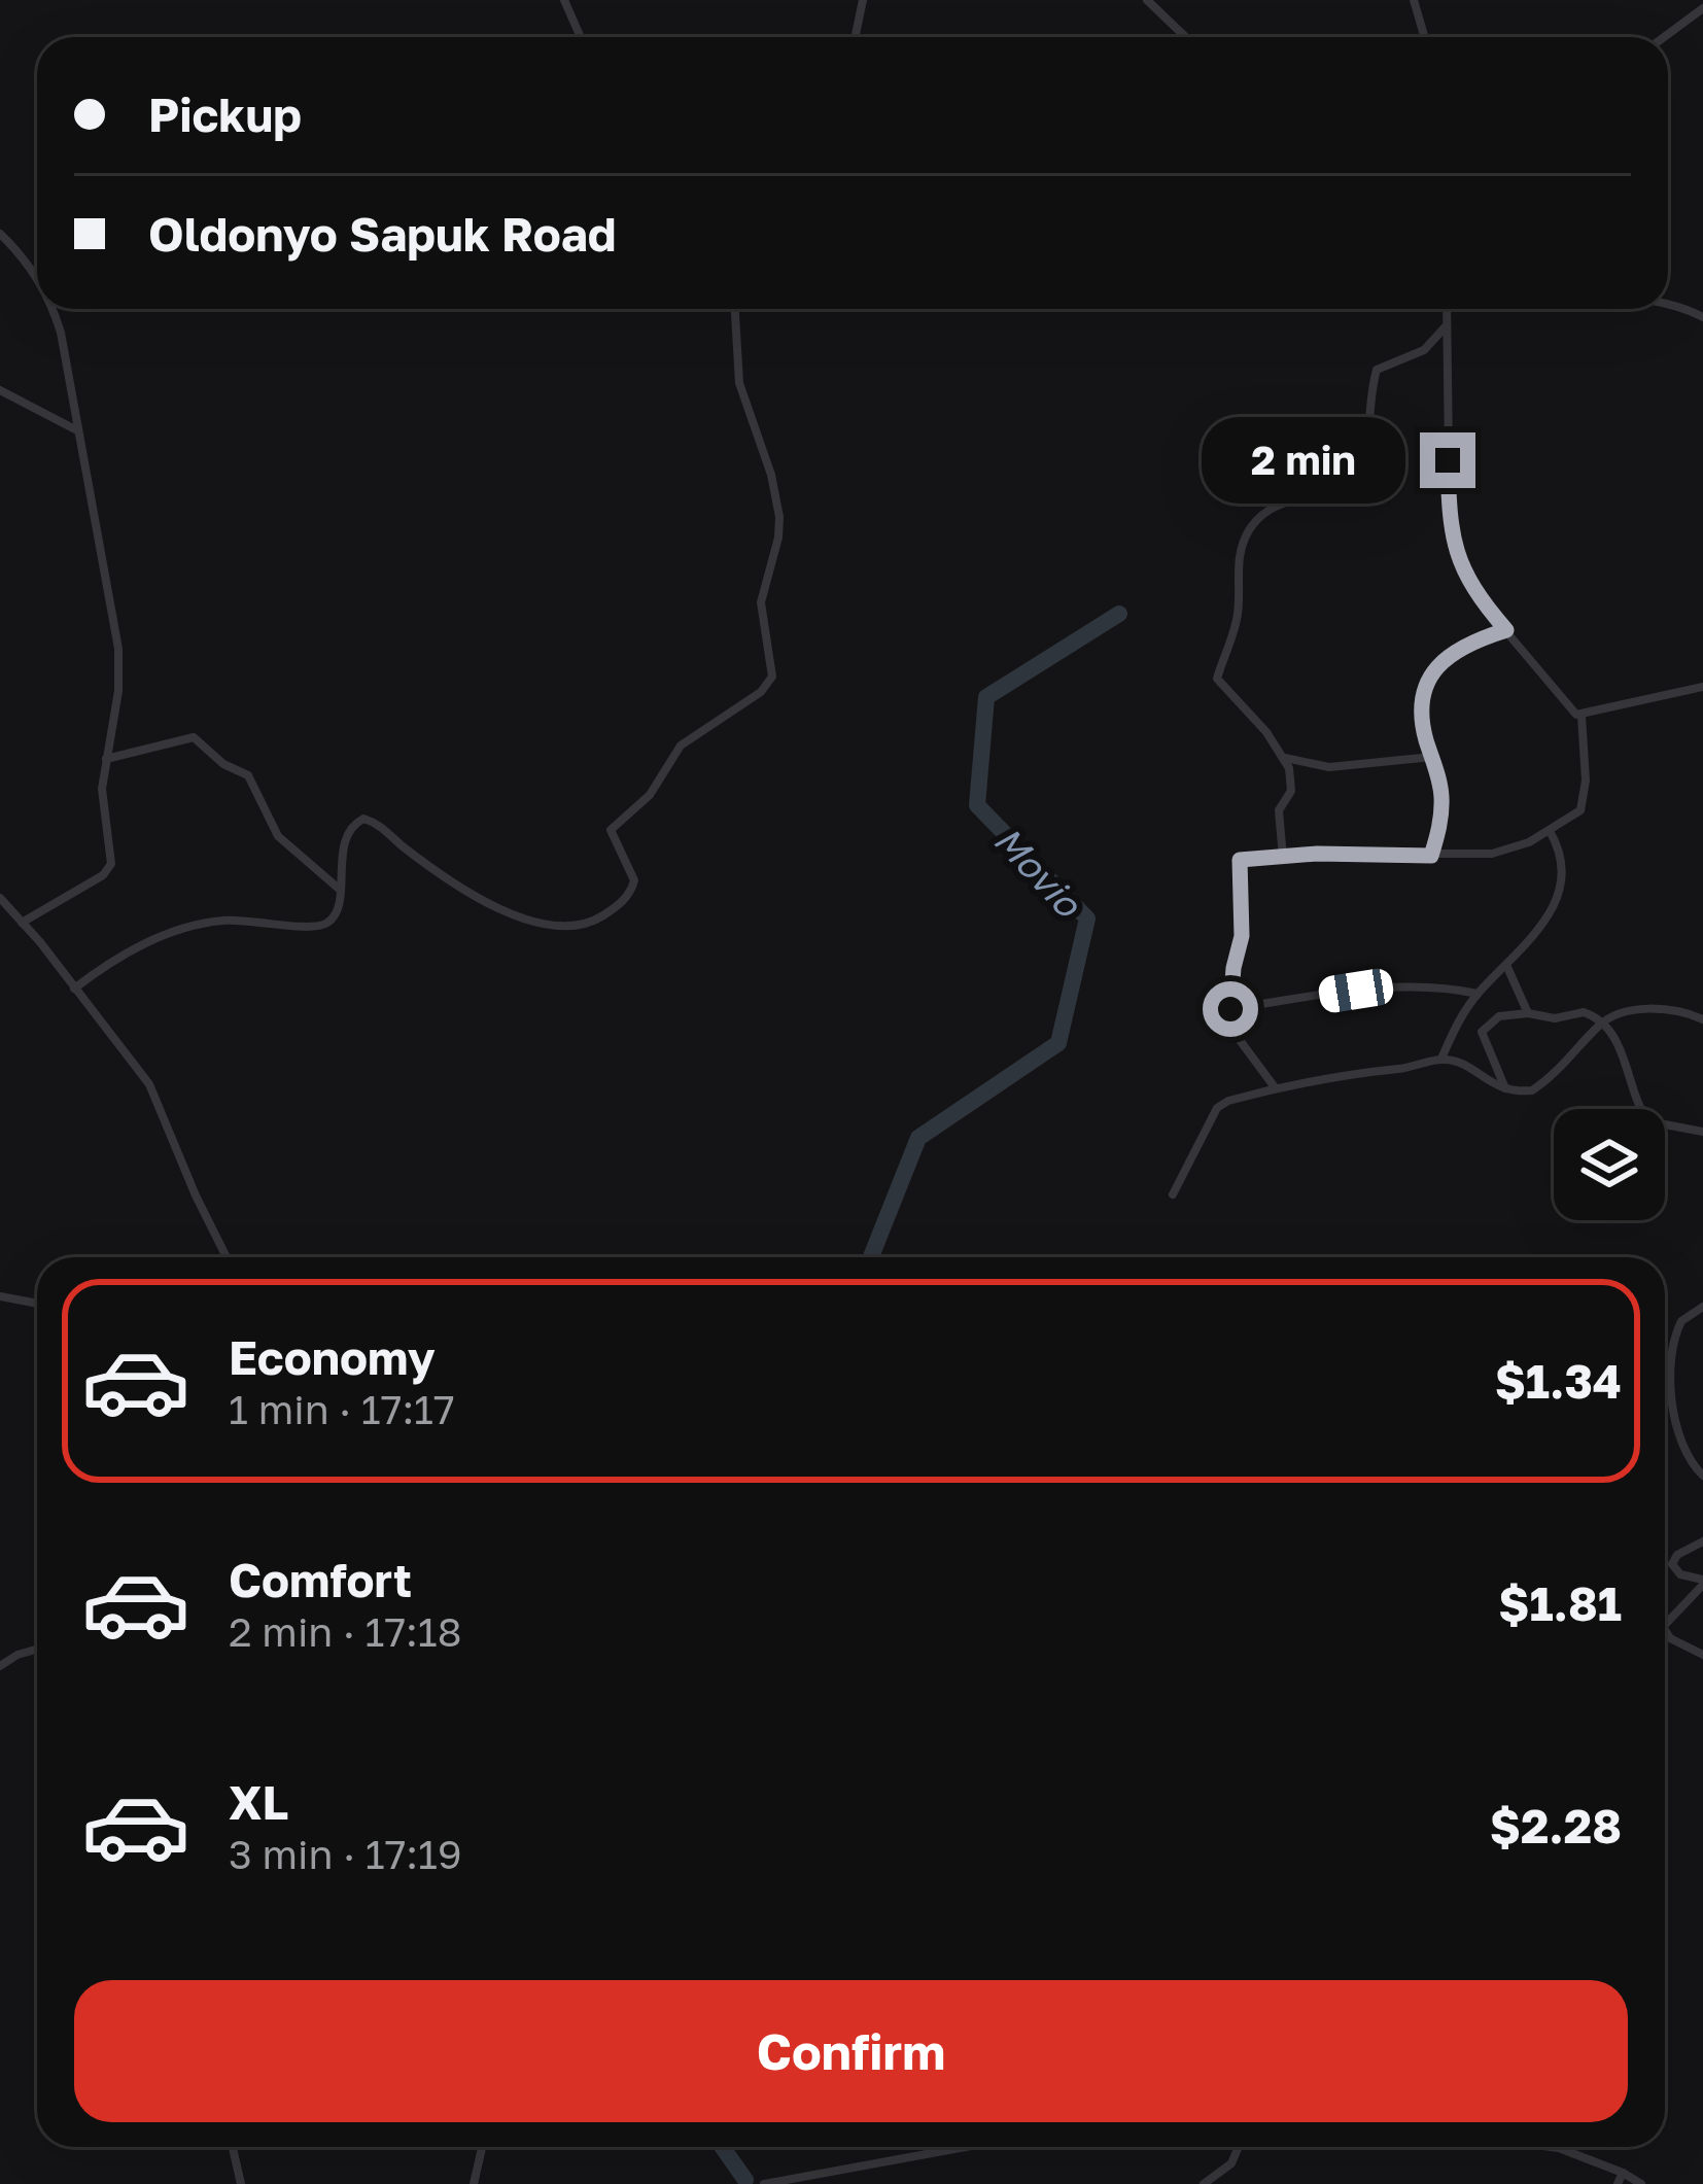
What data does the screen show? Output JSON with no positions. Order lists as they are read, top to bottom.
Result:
{
  "water": ["Movio"],
  "page": {
    "banner": ["Pickup", "Oldonyo Sapuk Road"],
    "bubble": "2 min",
    "list": [
      {
        "name": "Economy",
        "note": "1 min · 17:17",
        "value": "$1.34"
      },
      {
        "name": "Comfort",
        "note": "2 min · 17:18",
        "value": "$1.81"
      },
      {
        "name": "XL",
        "note": "3 min · 17:19",
        "value": "$2.28"
      }
    ],
    "buttons": "Confirm"
  }
}
